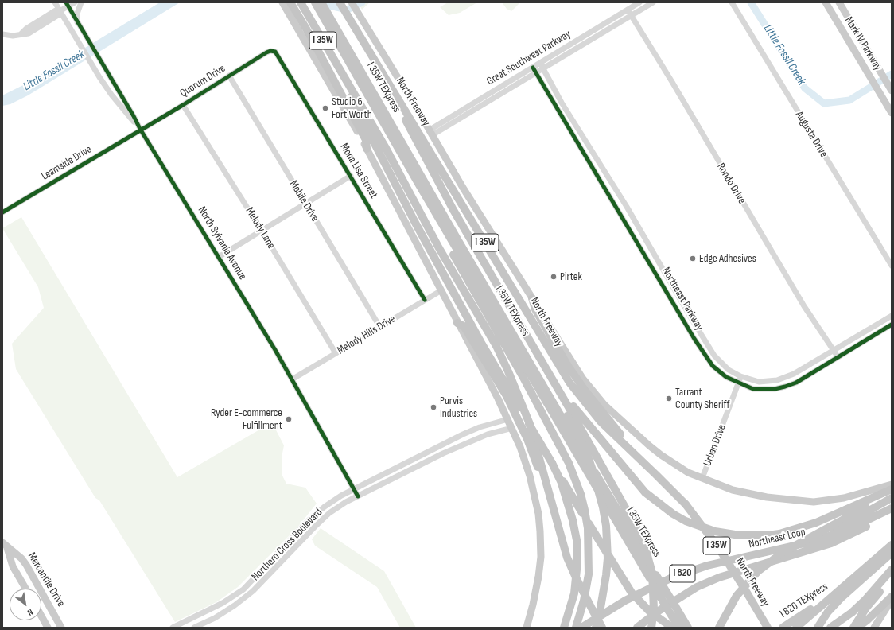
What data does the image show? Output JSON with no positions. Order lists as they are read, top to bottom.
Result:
{
  "streets": {
    "highway": [
      "I 35W",
      "I 35W TEXpress",
      "North Freeway",
      "Northeast Loop",
      "I 820",
      "I 820 TEXpress"
    ],
    "main road": ["Mark IV Parkway", "Mercantile Drive"],
    "street": [
      "Great Southwest Parkway",
      "Quorum Drive",
      "Augusta Drive",
      "Leamside Drive",
      "Mona Lisa Street",
      "Rondo Drive",
      "Mobile Drive",
      "Melody Lane",
      "North Sylvania Avenue",
      "Northeast Parkway",
      "Melody Hills Drive",
      "Urban Drive",
      "Northern Cross Boulevard"
    ]
  },
  "crossings": [
    ["Great Southwest Parkway", "North Freeway"],
    ["Great Southwest Parkway", "Rondo Drive"],
    ["Great Southwest Parkway", "Northeast Parkway"],
    ["Quorum Drive", "Leamside Drive"],
    ["Quorum Drive", "Mona Lisa Street"],
    ["Quorum Drive", "Mobile Drive"],
    ["Quorum Drive", "Melody Lane"],
    ["Quorum Drive", "North Sylvania Avenue"],
    ["North Freeway", "Urban Drive"],
    ["Leamside Drive", "North Sylvania Avenue"],
    ["Mona Lisa Street", "Melody Hills Drive"],
    ["Rondo Drive", "Northeast Parkway"],
    ["Mobile Drive", "Melody Hills Drive"],
    ["Melody Lane", "Melody Hills Drive"],
    ["North Sylvania Avenue", "Melody Hills Drive"],
    ["North Sylvania Avenue", "Northern Cross Boulevard"],
    ["Northeast Parkway", "Urban Drive"]
  ],
  "water": ["Little Fossil Creek"],
  "places": [
    "Studio 6 Fort Worth",
    "Edge Adhesives",
    "Pirtek",
    "Tarrant County Sheriff",
    "Purvis Industries",
    "Ryder E-commerce Fulfillment"
  ],
  "north": "bottom right"
}
